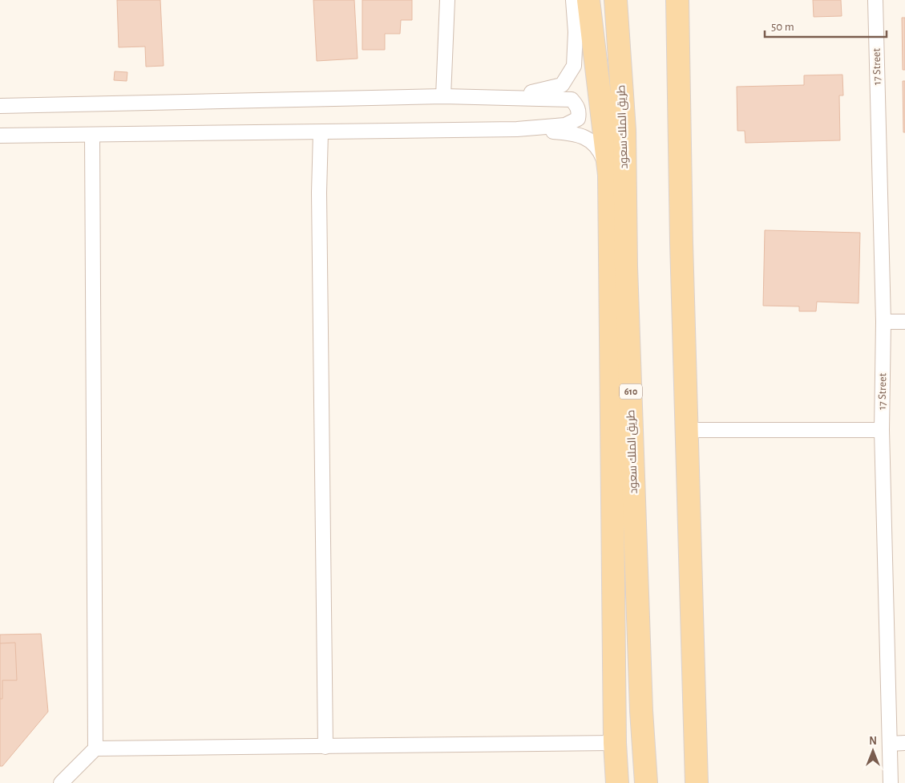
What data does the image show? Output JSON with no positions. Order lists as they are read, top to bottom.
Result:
{
  "streets": {
    "main road": ["طريق الملك سعود", "610"],
    "street": ["17 Street"]
  },
  "scale_bar": "50 m",
  "north": "top"
}
